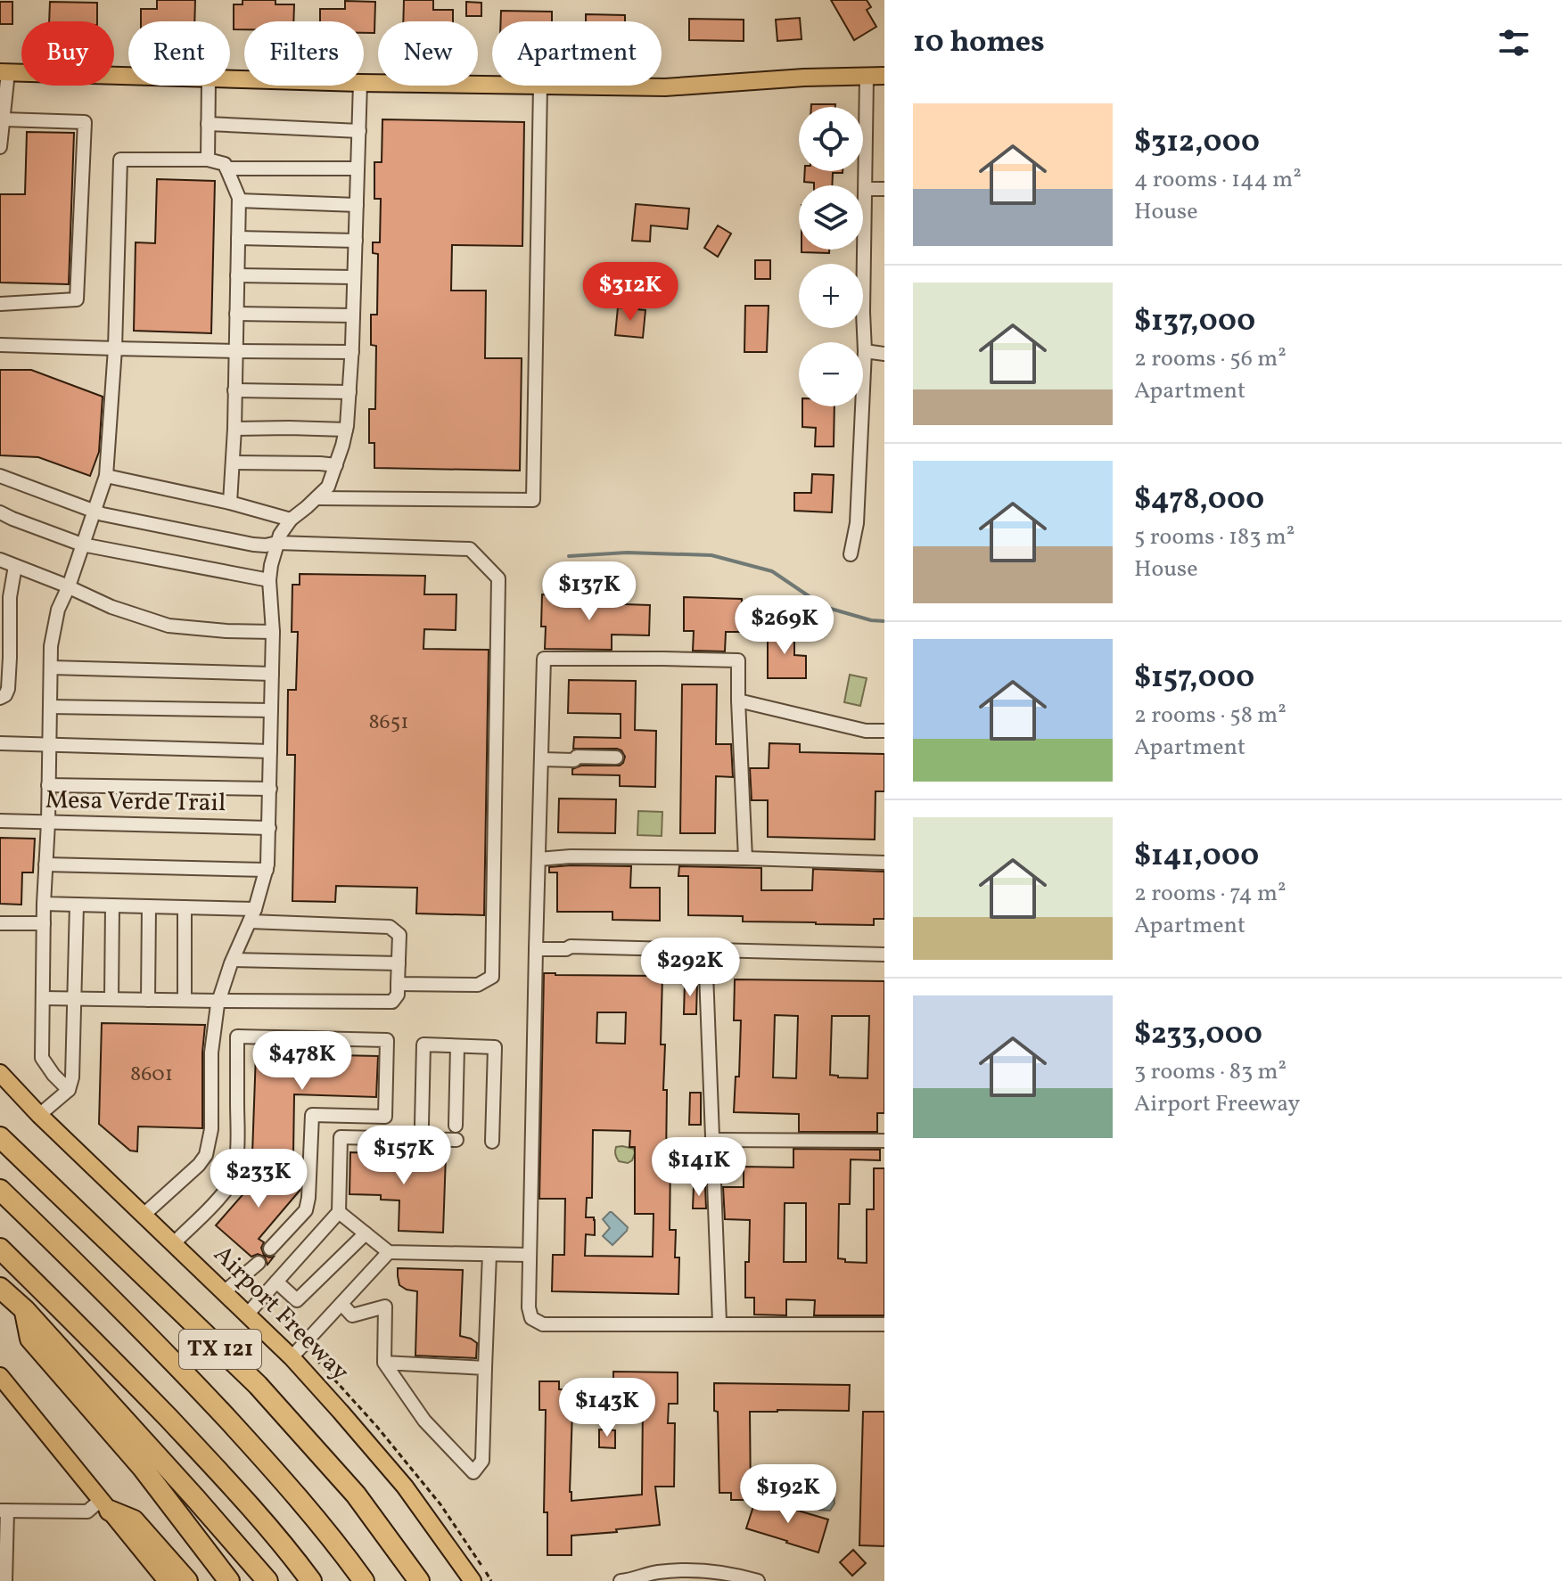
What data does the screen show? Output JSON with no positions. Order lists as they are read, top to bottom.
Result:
{
  "streets": {
    "highway": ["TX 121"],
    "main road": ["Airport Freeway"],
    "street": ["Mesa Verde Trail"]
  },
  "house_numbers": ["8651", "8601"],
  "page": {
    "heading": "10 homes",
    "chip": [
      "Buy",
      "Rent",
      "Filters",
      "New",
      "Apartment"
    ],
    "list": [
      {
        "name": "$312,000",
        "note": "4 rooms · 144 m² · House"
      },
      {
        "name": "$137,000",
        "note": "2 rooms · 56 m² · Apartment"
      },
      {
        "name": "$478,000",
        "note": "5 rooms · 183 m² · House"
      },
      {
        "name": "$157,000",
        "note": "2 rooms · 58 m² · Apartment"
      },
      {
        "name": "$141,000",
        "note": "2 rooms · 74 m² · Apartment"
      },
      {
        "name": "$233,000",
        "note": "3 rooms · 83 m² · Airport Freeway"
      }
    ],
    "map_buttons": ["+", "−"],
    "price": [
      "$312K",
      "$137K",
      "$269K",
      "$292K",
      "$478K",
      "$157K",
      "$141K",
      "$233K",
      "$143K",
      "$192K"
    ]
  }
}
